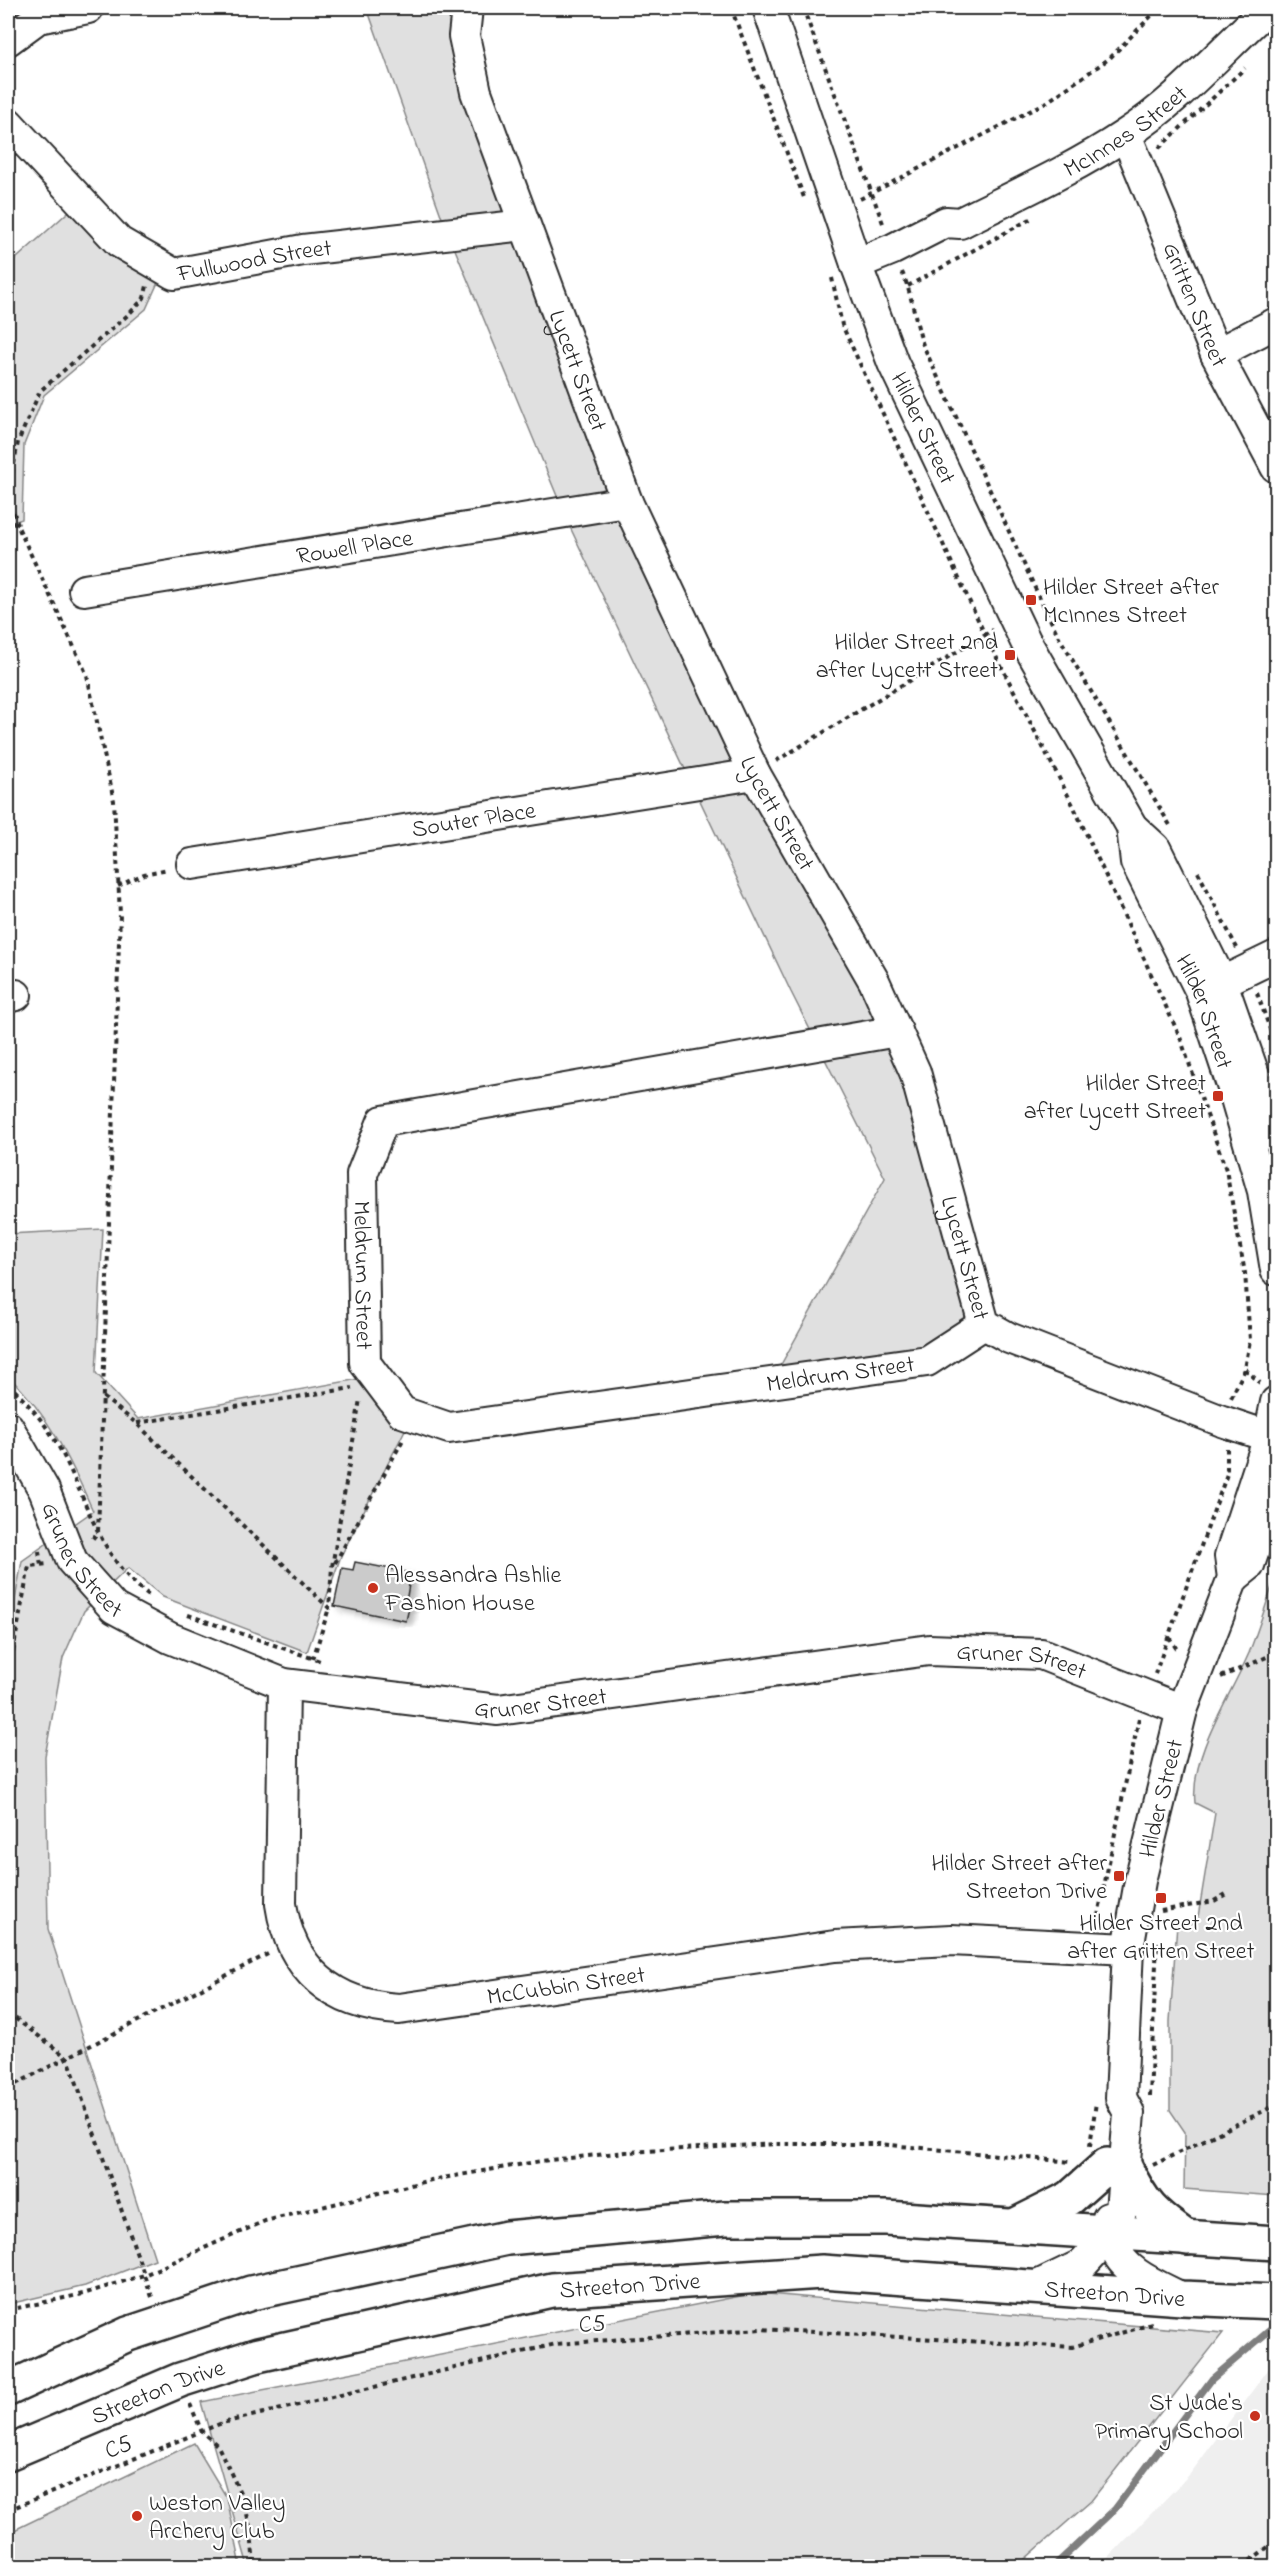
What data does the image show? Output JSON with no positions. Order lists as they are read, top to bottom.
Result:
{
  "streets": {
    "main road": ["Streeton Drive"],
    "street": [
      "McInnes Street",
      "Fullwood Street",
      "Gritten Street",
      "Lycett Street",
      "Hilder Street",
      "Rowell Place",
      "Souter Place",
      "Meldrum Street",
      "Gruner Street",
      "McCubbin Street"
    ],
    "path": ["C5"]
  },
  "crossings": [
    ["McInnes Street", "Gritten Street"],
    ["McInnes Street", "Hilder Street"],
    ["Fullwood Street", "Lycett Street"],
    ["Lycett Street", "Hilder Street"],
    ["Lycett Street", "Rowell Place"],
    ["Lycett Street", "Souter Place"],
    ["Lycett Street", "Meldrum Street"],
    ["Hilder Street", "Gruner Street"],
    ["Hilder Street", "McCubbin Street"],
    ["Hilder Street", "Streeton Drive"],
    ["Gruner Street", "McCubbin Street"]
  ],
  "places": {
    "transit": [
      "Hilder Street after McInnes Street",
      "Hilder Street 2nd after Lycett Street",
      "Hilder Street after Lycett Street",
      "Hilder Street after Streeton Drive",
      "Hilder Street 2nd after Gritten Street"
    ],
    "other": ["Alessandra Ashlie Fashion House", "St Jude's Primary School", "Weston Valley Archery Club"]
  }
}
